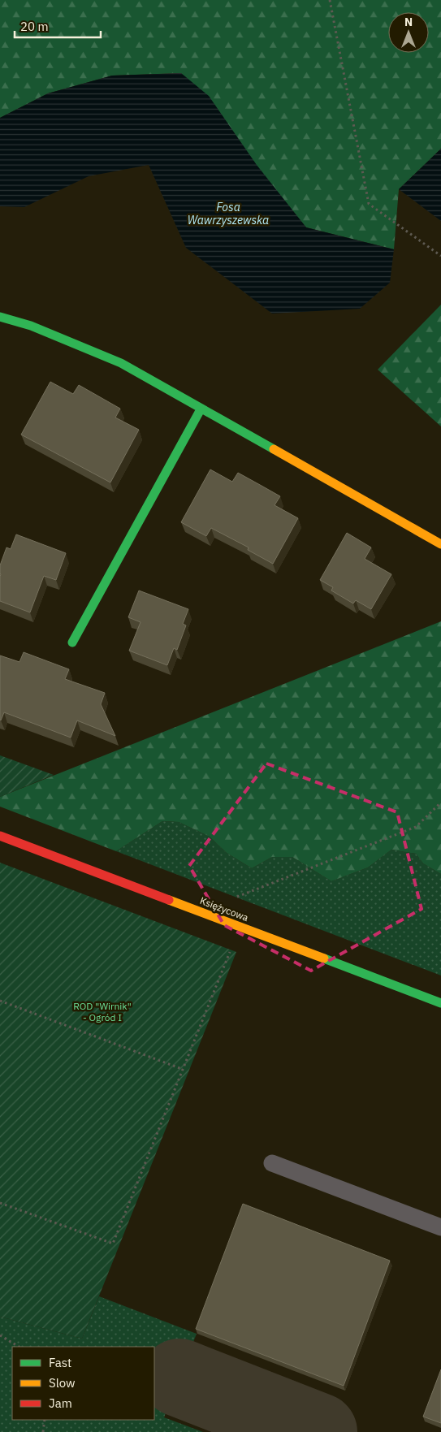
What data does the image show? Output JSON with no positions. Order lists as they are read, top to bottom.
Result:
{
  "streets": {
    "street": ["Księżycowa"]
  },
  "water": ["Fosa Wawrzyszewska"],
  "parks": ["ROD \"Wirnik\" - Ogród I"],
  "legend": ["Fast", "Slow", "Jam"],
  "scale_bar": "20 m",
  "north": "top"
}
